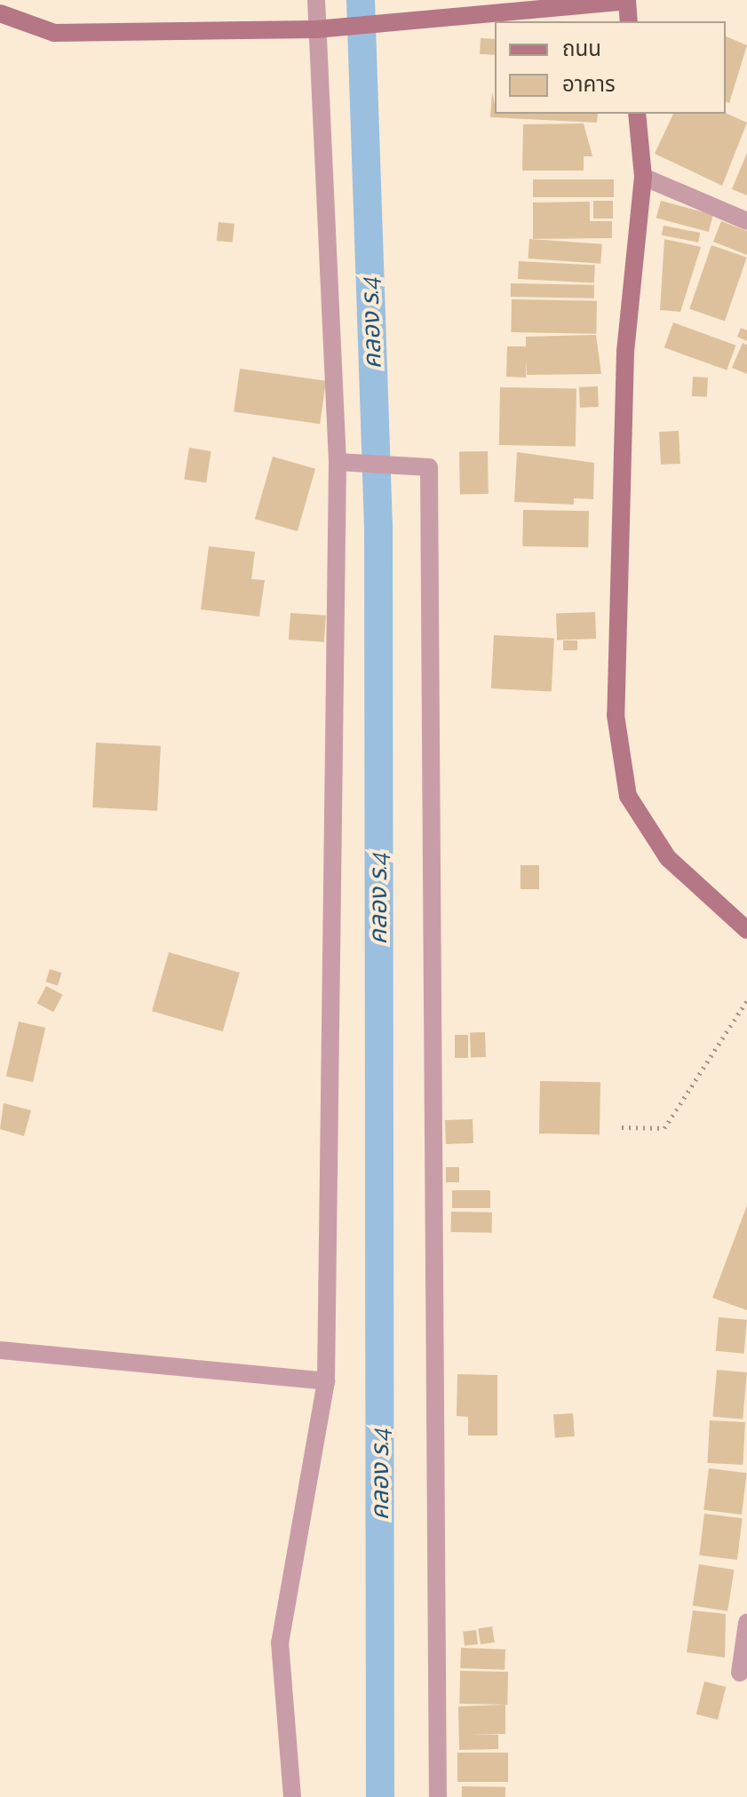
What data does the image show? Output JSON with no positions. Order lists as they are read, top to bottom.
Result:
{
  "water": ["คลอง ร.4"],
  "legend": ["ถนน", "อาคาร"]
}
